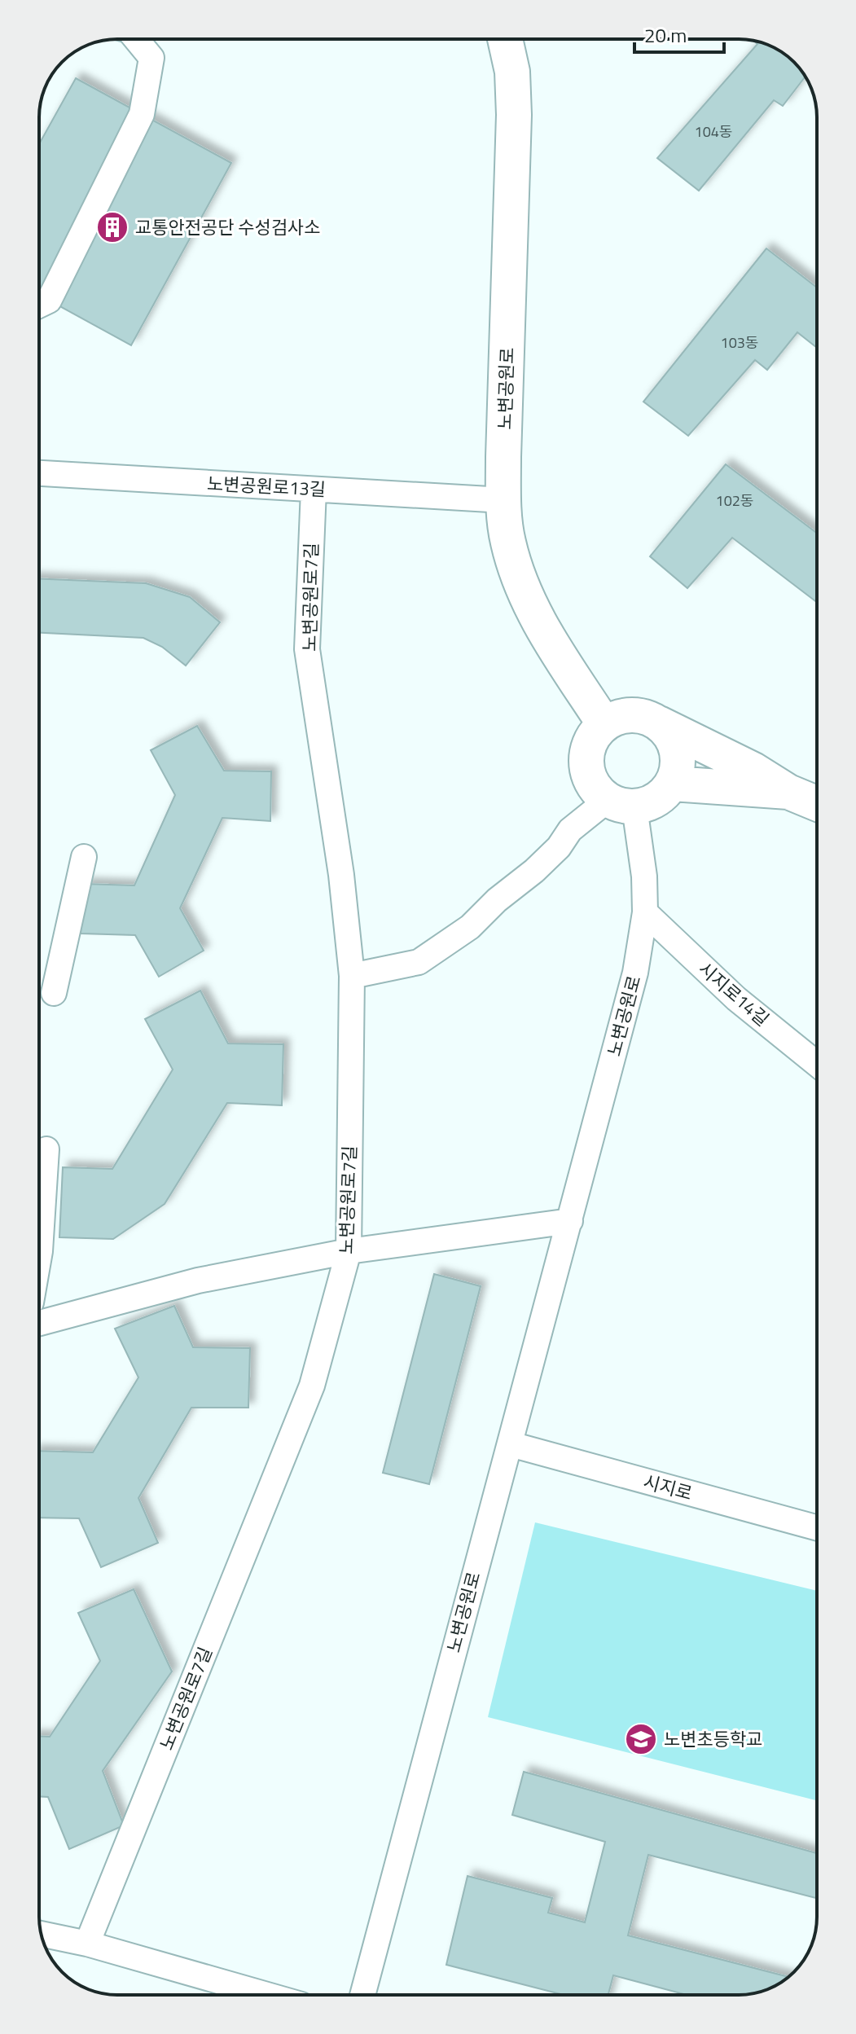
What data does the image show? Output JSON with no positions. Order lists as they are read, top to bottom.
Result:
{
  "streets": {
    "street": [
      "노변공원로",
      "노변공원로13길",
      "노변공원로7길",
      "시지로14길",
      "시지로"
    ]
  },
  "crossings": [
    ["노변공원로", "노변공원로13길"],
    ["노변공원로", "시지로14길"],
    ["노변공원로", "시지로"],
    ["노변공원로13길", "노변공원로7길"]
  ],
  "places": {
    "building": ["교통안전공단 수성검사소"],
    "school or university": ["노변초등학교"]
  },
  "house_numbers": ["104동", "103동", "102동"],
  "scale_bar": "20 m"
}
